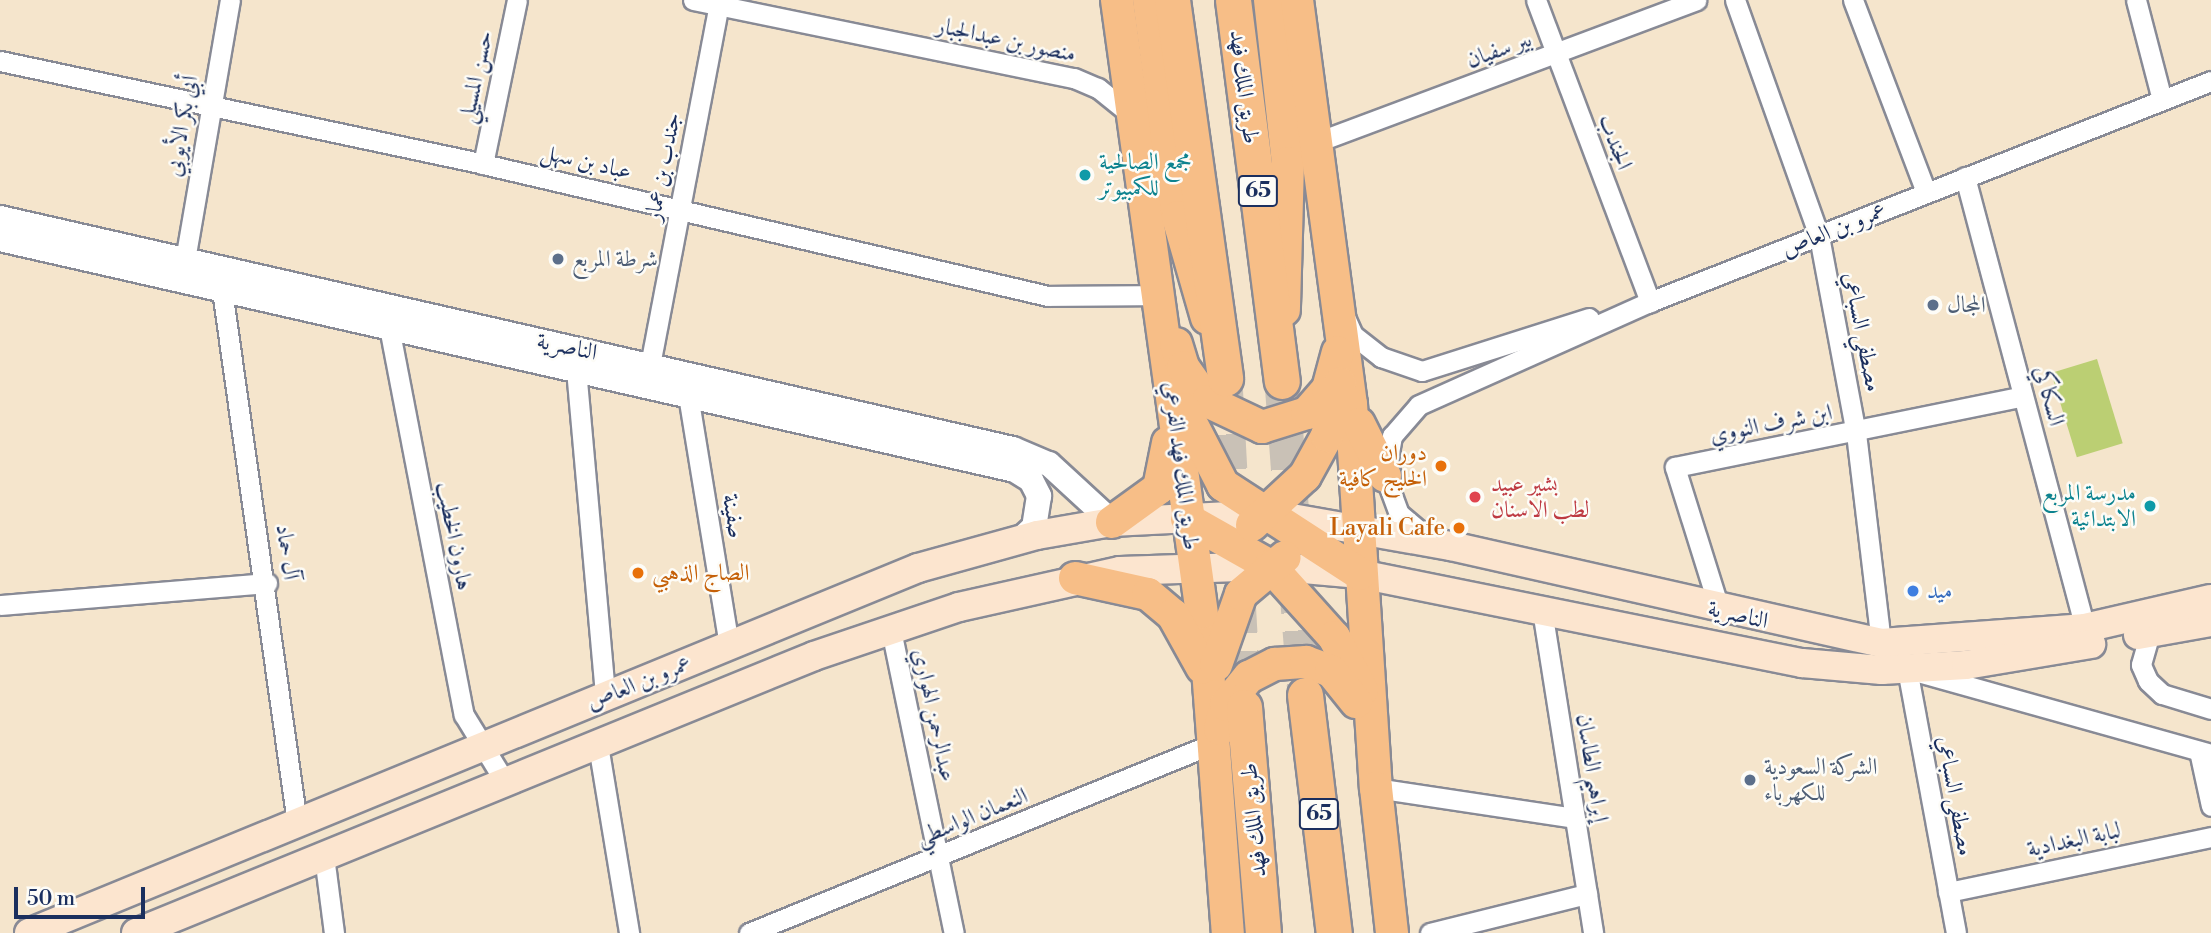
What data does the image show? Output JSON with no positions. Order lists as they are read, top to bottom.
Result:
{
  "streets": {
    "highway": ["طريق الملك فهد", "65"],
    "main road": ["عمرو بن العاص", "الناصرية", "طريق الملك فهد الفرعي"],
    "street": [
      "منصور بن عبدالجبار",
      "بير سفيان",
      "حسن المسيلي",
      "أبي بكر الأيوبي",
      "الجندب",
      "عباد بن سهل",
      "جندب بن عمار",
      "مصطفي السباعي",
      "السكاكي",
      "ابن شرف النووي",
      "صفينة",
      "هارون الخطيب",
      "آل حماد",
      "عبدالرحمن الهواري",
      "إبراهيم الطاسان",
      "مصطفى السباعي",
      "النعمان الواسطي",
      "لبابة البغدادية"
    ]
  },
  "crossings": [
    ["منصور بن عبدالجبار", "جندب بن عمار"],
    ["منصور بن عبدالجبار", "طريق الملك فهد الفرعي"],
    ["بير سفيان", "الجندب"],
    ["حسن المسيلي", "عباد بن سهل"],
    ["أبي بكر الأيوبي", "عباد بن سهل"],
    ["أبي بكر الأيوبي", "الناصرية"],
    ["الجندب", "عمرو بن العاص"],
    ["عباد بن سهل", "جندب بن عمار"],
    ["عباد بن سهل", "طريق الملك فهد الفرعي"],
    ["جندب بن عمار", "الناصرية"],
    ["عمرو بن العاص", "مصطفي السباعي"],
    ["عمرو بن العاص", "الناصرية"],
    ["عمرو بن العاص", "السكاكي"],
    ["عمرو بن العاص", "طريق الملك فهد الفرعي"],
    ["عمرو بن العاص", "صفينة"],
    ["عمرو بن العاص", "هارون الخطيب"],
    ["عمرو بن العاص", "آل حماد"],
    ["عمرو بن العاص", "عبدالرحمن الهواري"],
    ["مصطفي السباعي", "الناصرية"],
    ["مصطفي السباعي", "ابن شرف النووي"],
    ["الناصرية", "السكاكي"],
    ["الناصرية", "ابن شرف النووي"],
    ["الناصرية", "صفينة"],
    ["الناصرية", "هارون الخطيب"],
    ["الناصرية", "آل حماد"],
    ["الناصرية", "إبراهيم الطاسان"],
    ["الناصرية", "مصطفى السباعي"],
    ["السكاكي", "ابن شرف النووي"],
    ["طريق الملك فهد الفرعي", "النعمان الواسطي"],
    ["عبدالرحمن الهواري", "النعمان الواسطي"],
    ["مصطفى السباعي", "لبابة البغدادية"]
  ],
  "places": [
    "مجمع الصالحية للكمبيوتر",
    "شرطة المربع",
    "المجال",
    "دوران الخليج كافية",
    "بشير عبيد لطب الاسنان",
    "مدرسة المربع الابتدائية",
    "Layali Cafe",
    "الصاج الذهبي",
    "ميد",
    "الشركة السعودية للكهرباء"
  ],
  "scale_bar": "50 m"
}
